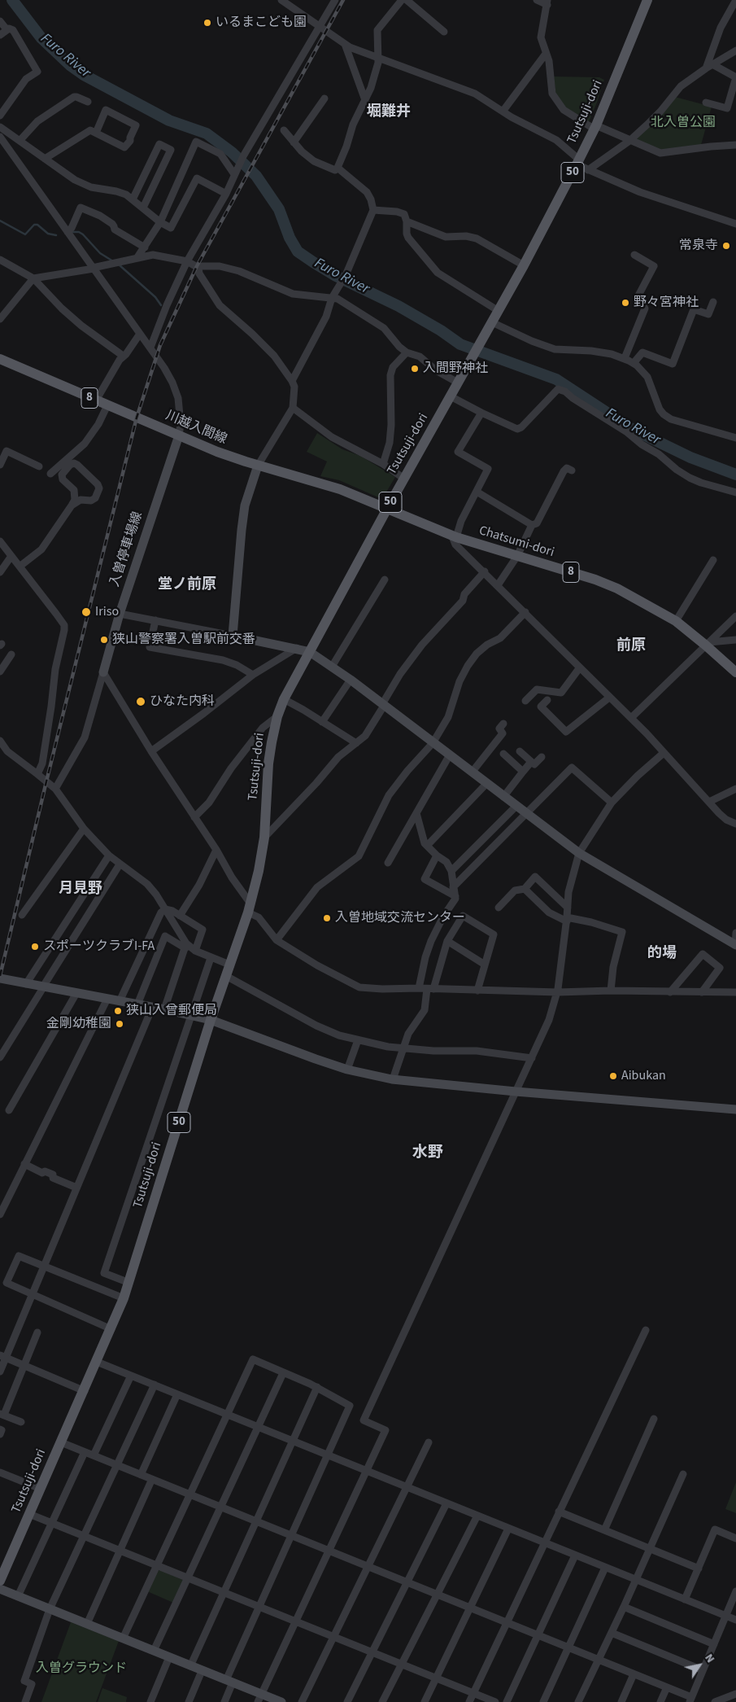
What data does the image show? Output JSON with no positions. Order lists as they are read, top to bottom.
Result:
{
  "streets": {
    "main road": [
      "Tsutsuji-dori",
      "50",
      "8",
      "川越入間線",
      "Chatsumi-dori"
    ],
    "street": ["入曽停車場線"]
  },
  "crossings": [
    ["Tsutsuji-dori", "川越入間線"],
    ["Tsutsuji-dori", "Chatsumi-dori"],
    ["川越入間線", "Chatsumi-dori"],
    ["川越入間線", "入曽停車場線"]
  ],
  "districts": [
    "堀難井",
    "堂ノ前原",
    "前原",
    "月見野",
    "的場",
    "水野"
  ],
  "water": ["Furo River"],
  "parks": ["北入曽公園", "入曽グラウンド"],
  "places": [
    "いるまこども園",
    "常泉寺",
    "野々宮神社",
    "入間野神社",
    "Iriso",
    "狭山警察署入曽駅前交番",
    "ひなた内科",
    "入曽地域交流センター",
    "スポーツクラブI-FA",
    "狭山入曾郵便局",
    "金剛幼稚園",
    "Aibukan"
  ],
  "north": "top right"
}
